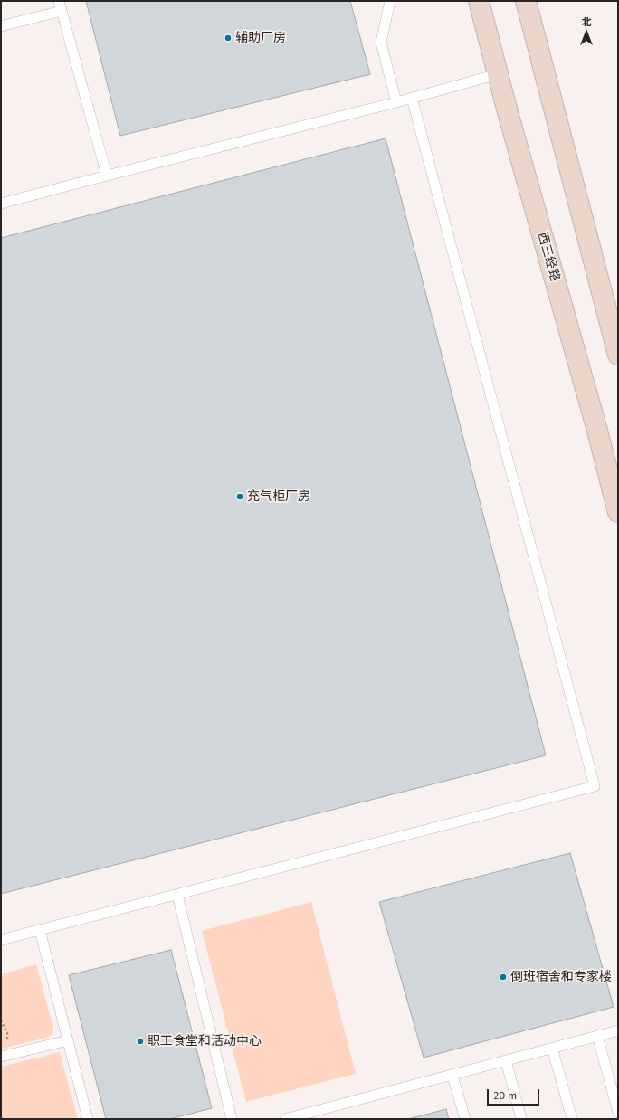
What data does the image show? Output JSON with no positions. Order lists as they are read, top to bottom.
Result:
{
  "streets": {
    "main road": ["西三经路"]
  },
  "places": [
    "辅助厂房",
    "充气柜厂房",
    "倒班宿舍和专家楼",
    "职工食堂和活动中心"
  ],
  "scale_bar": "20 m",
  "north": "top"
}
